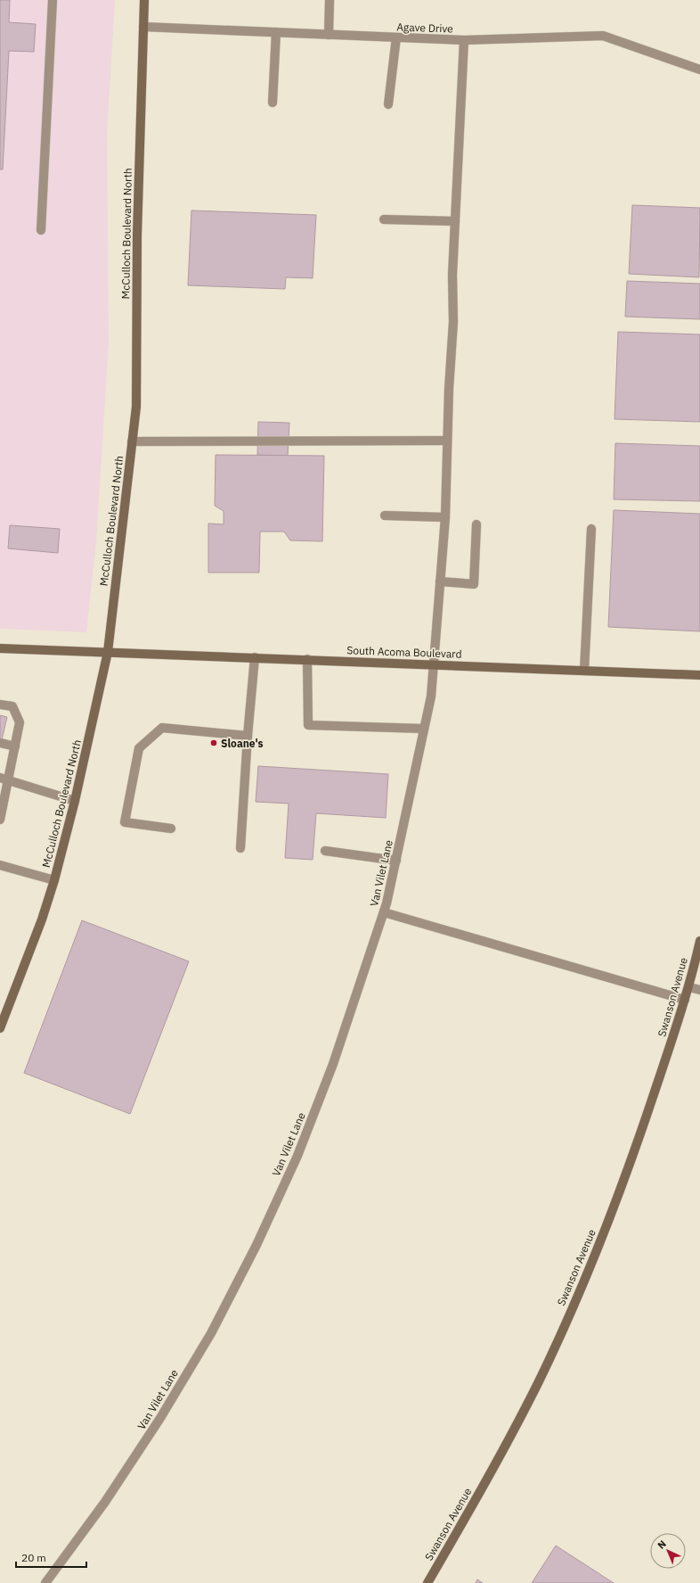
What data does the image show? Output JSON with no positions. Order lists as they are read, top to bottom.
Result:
{
  "streets": {
    "main road": ["McCulloch Boulevard North", "South Acoma Boulevard", "Swanson Avenue"],
    "street": ["Agave Drive", "Van Vilet Lane"]
  },
  "crossings": [
    ["Agave Drive", "McCulloch Boulevard North"],
    ["Agave Drive", "Van Vilet Lane"],
    ["McCulloch Boulevard North", "South Acoma Boulevard"],
    ["South Acoma Boulevard", "Van Vilet Lane"]
  ],
  "places": ["Sloane's"],
  "scale_bar": "20 m",
  "north": "top left"
}
